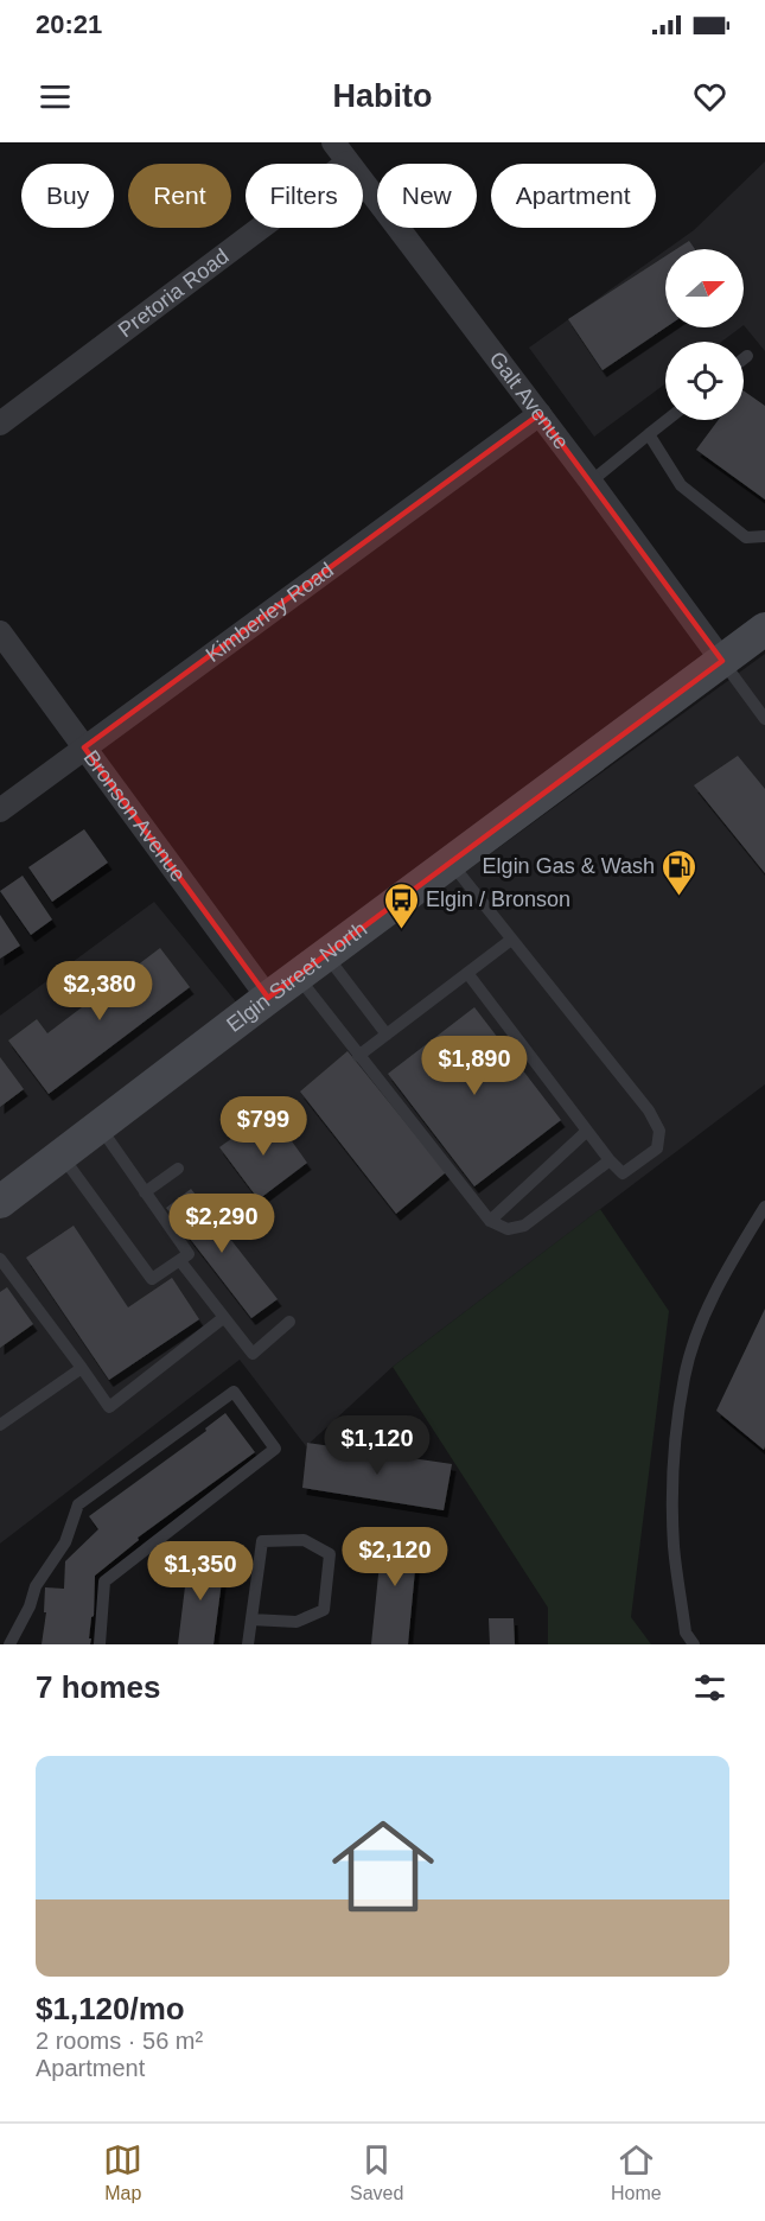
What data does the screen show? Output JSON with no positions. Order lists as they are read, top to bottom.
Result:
{
  "streets": {
    "street": [
      "Pretoria Road",
      "Galt Avenue",
      "Kimberley Road",
      "Bronson Avenue",
      "Elgin Street North"
    ]
  },
  "crossings": [
    ["Pretoria Road", "Galt Avenue"],
    ["Galt Avenue", "Kimberley Road"],
    ["Galt Avenue", "Elgin Street North"],
    ["Kimberley Road", "Bronson Avenue"],
    ["Bronson Avenue", "Elgin Street North"]
  ],
  "places": {
    "fuel station": ["Elgin Gas & Wash"],
    "bus stop": ["Elgin / Bronson"]
  },
  "north": "right",
  "page": {
    "status": "20:21",
    "header": "Habito",
    "chip": [
      "Buy",
      "Rent",
      "Filters",
      "New",
      "Apartment"
    ],
    "price": [
      "$2,380",
      "$1,890",
      "$799",
      "$2,290",
      "$1,120",
      "$2,120",
      "$1,350"
    ],
    "heading": "7 homes",
    "list": [
      {
        "name": "$1,120/mo",
        "note": "2 rooms · 56 m² · Apartment"
      }
    ],
    "tabs": ["Map", "Saved", "Home"]
  }
}
